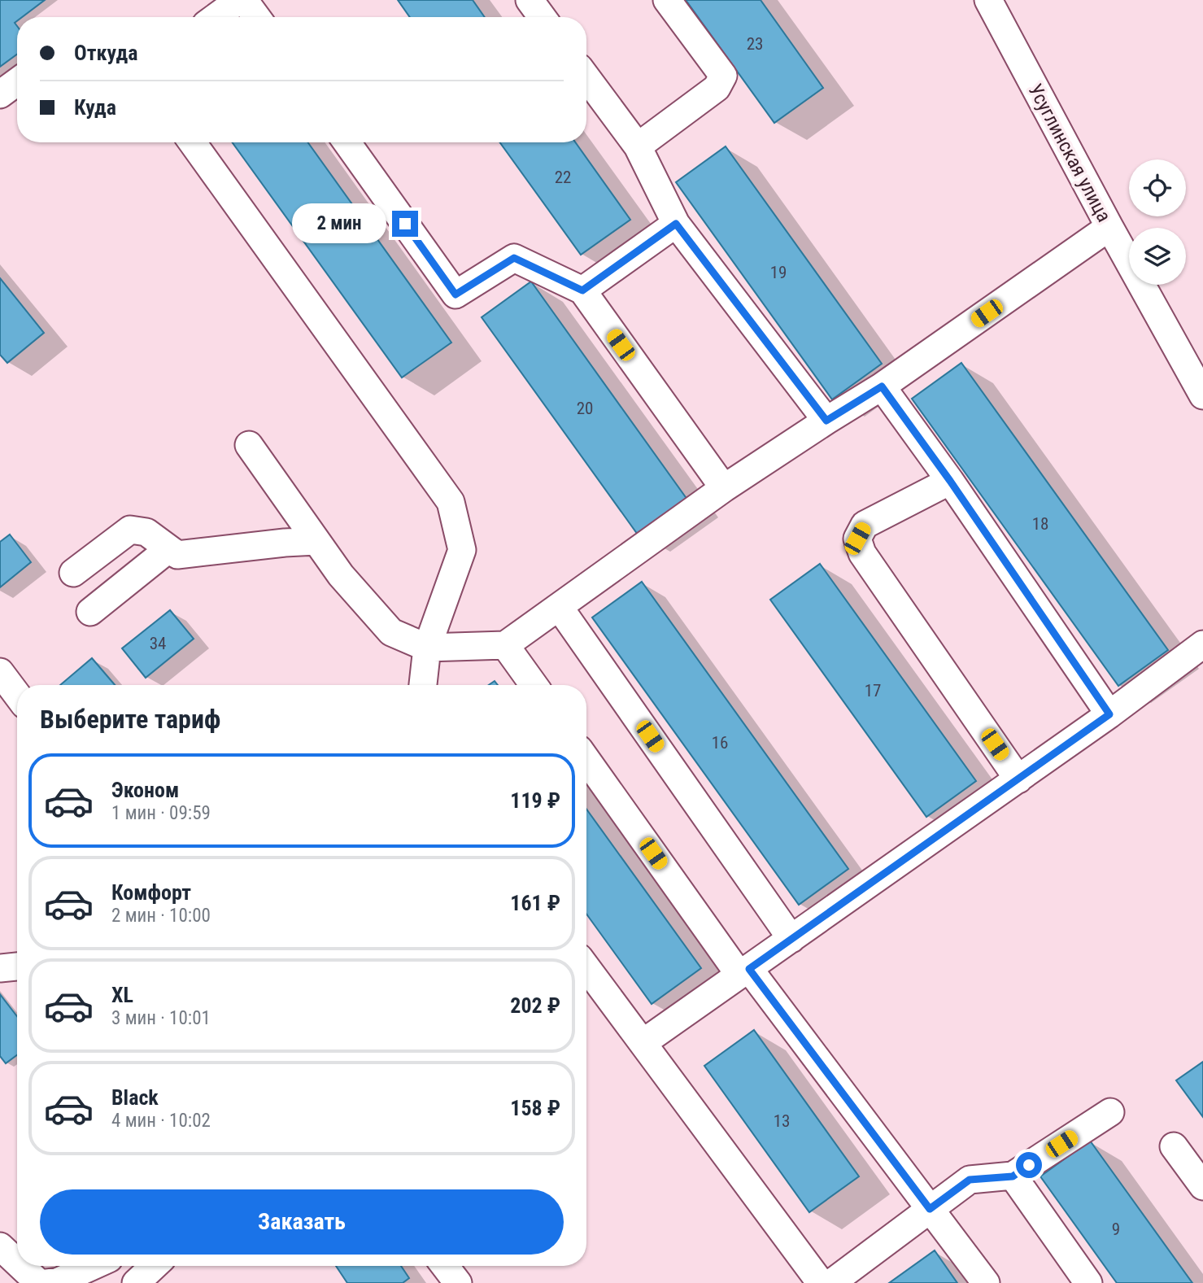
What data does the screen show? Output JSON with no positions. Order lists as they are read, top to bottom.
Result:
{
  "streets": {
    "street": ["Усуглинская улица"]
  },
  "house_numbers": [
    "23",
    "22",
    "19",
    "20",
    "18",
    "34",
    "17",
    "16",
    "13",
    "9"
  ],
  "page": {
    "banner": ["Откуда", "Куда"],
    "bubble": "2 мин",
    "heading": "Выберите тариф",
    "list": [
      {
        "name": "Эконом",
        "note": "1 мин · 09:59",
        "value": "119 ₽"
      },
      {
        "name": "Комфорт",
        "note": "2 мин · 10:00",
        "value": "161 ₽"
      },
      {
        "name": "XL",
        "note": "3 мин · 10:01",
        "value": "202 ₽"
      },
      {
        "name": "Black",
        "note": "4 мин · 10:02",
        "value": "158 ₽"
      }
    ],
    "buttons": "Заказать"
  }
}
